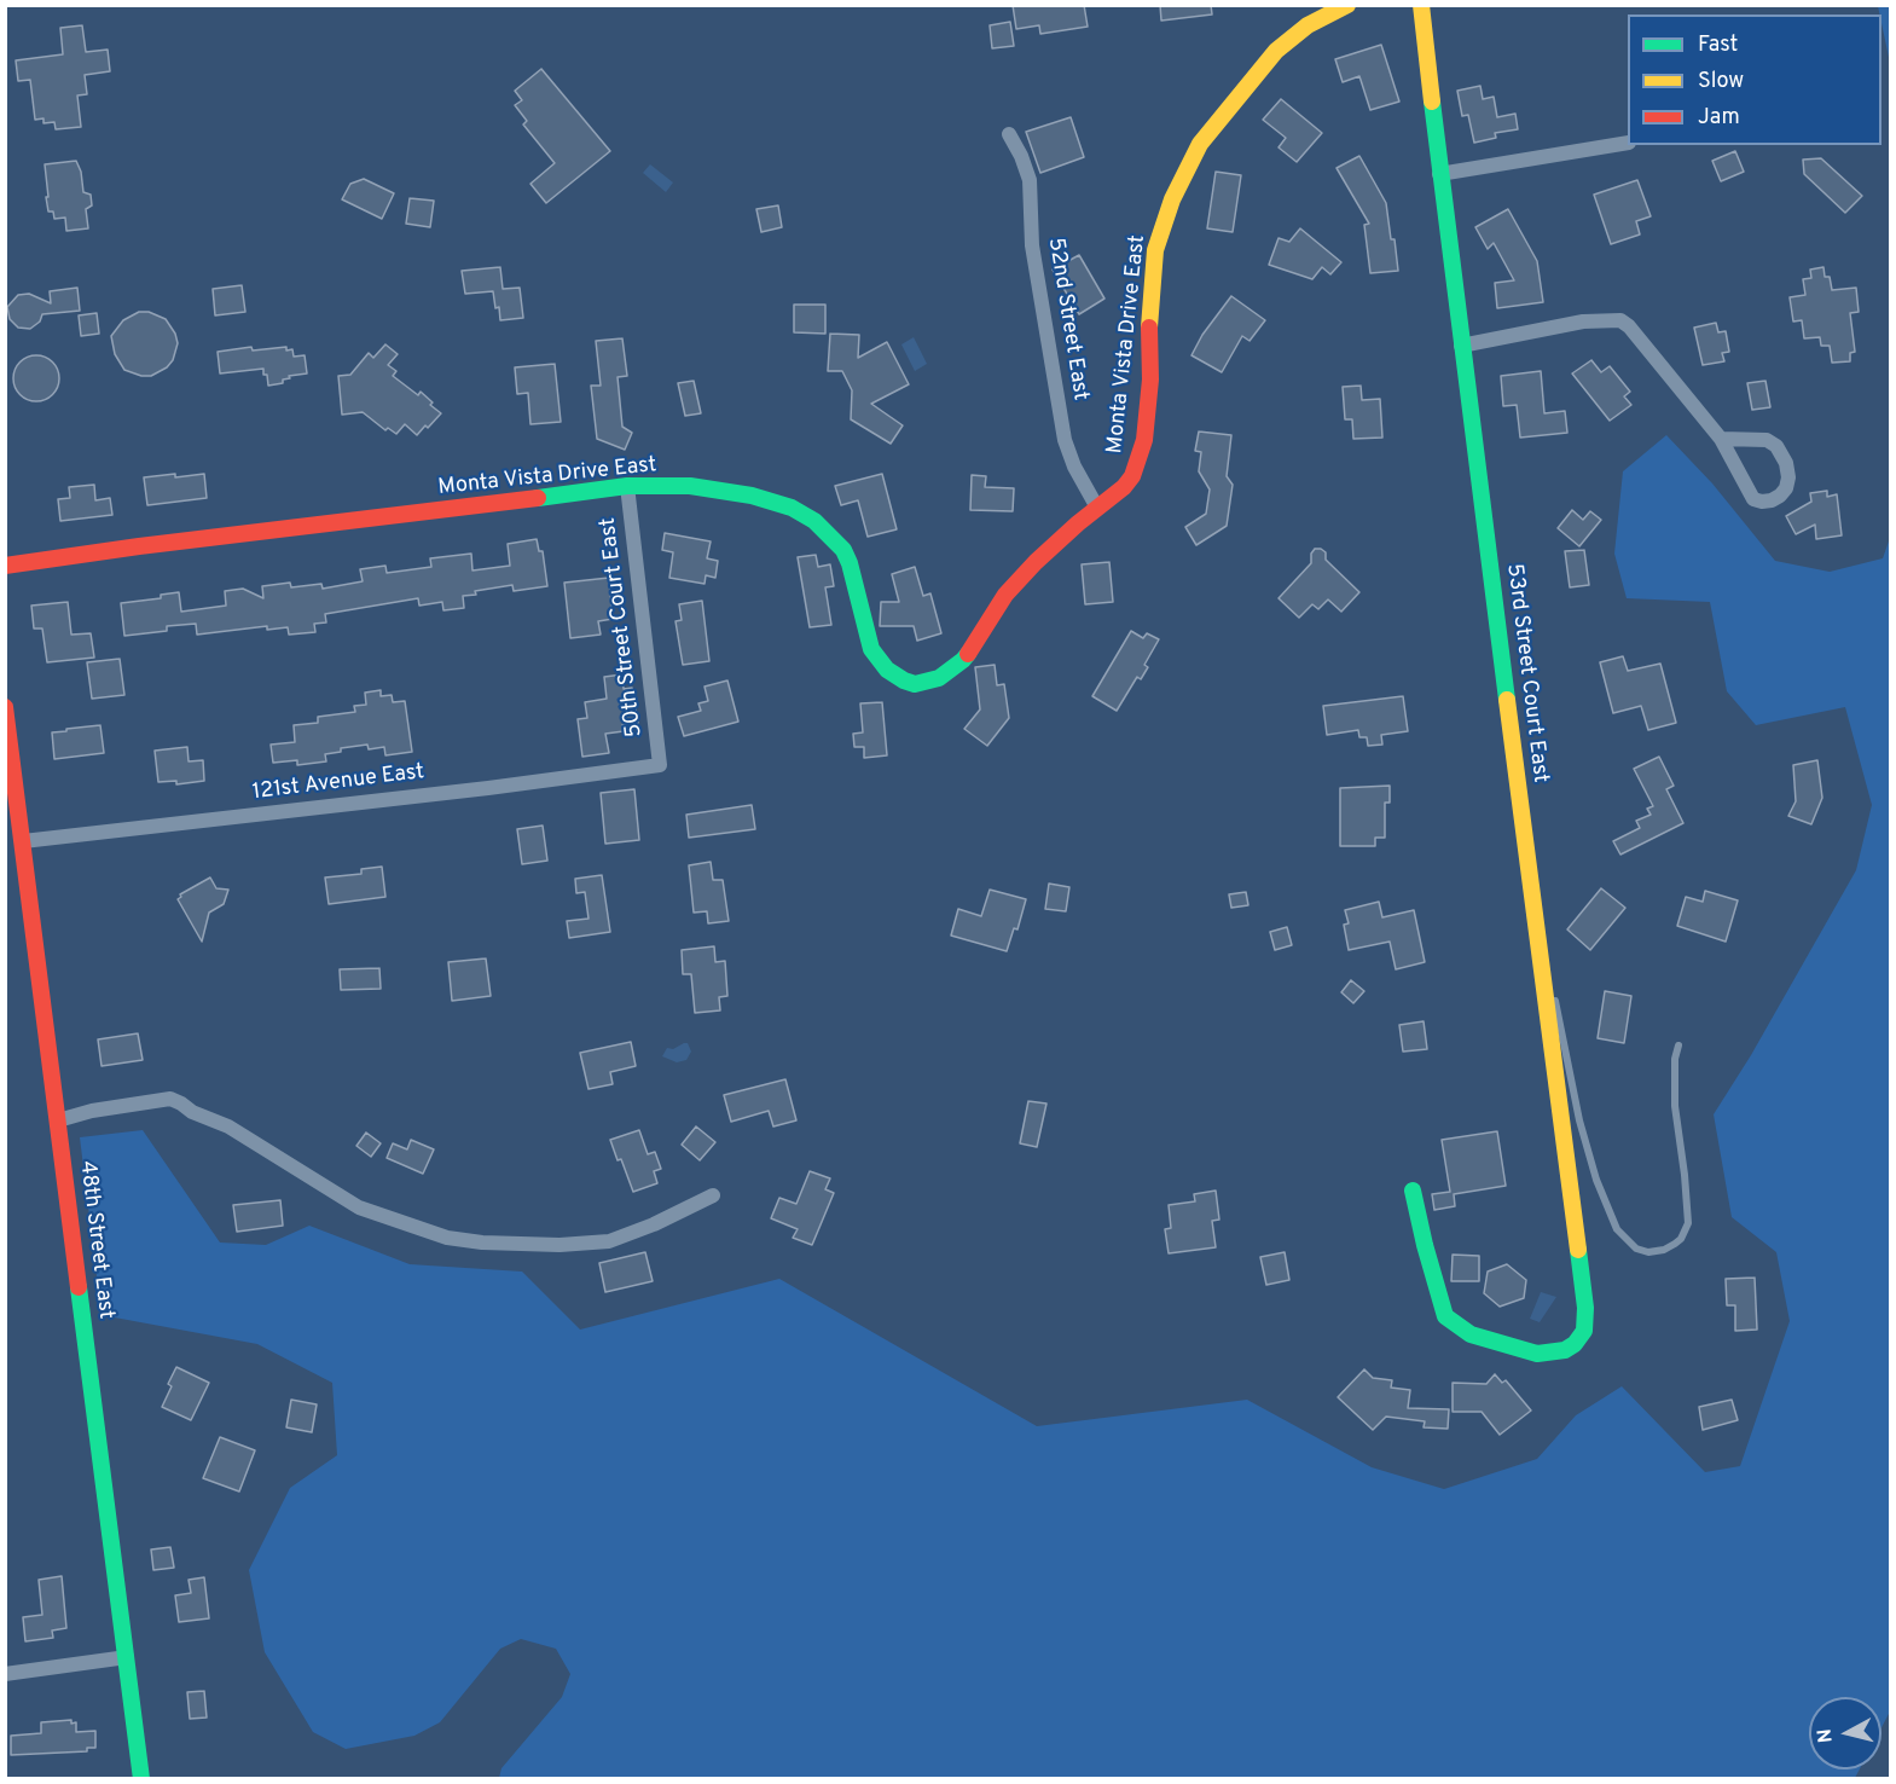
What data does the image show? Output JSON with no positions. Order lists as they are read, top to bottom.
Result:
{
  "streets": {
    "street": [
      "52nd Street East",
      "Monta Vista Drive East",
      "50th Street Court East",
      "53rd Street Court East",
      "121st Avenue East",
      "48th Street East"
    ]
  },
  "crossings": [
    ["52nd Street East", "Monta Vista Drive East"],
    ["Monta Vista Drive East", "50th Street Court East"],
    ["50th Street Court East", "121st Avenue East"],
    ["121st Avenue East", "48th Street East"]
  ],
  "legend": ["Fast", "Slow", "Jam"],
  "north": "left"
}
